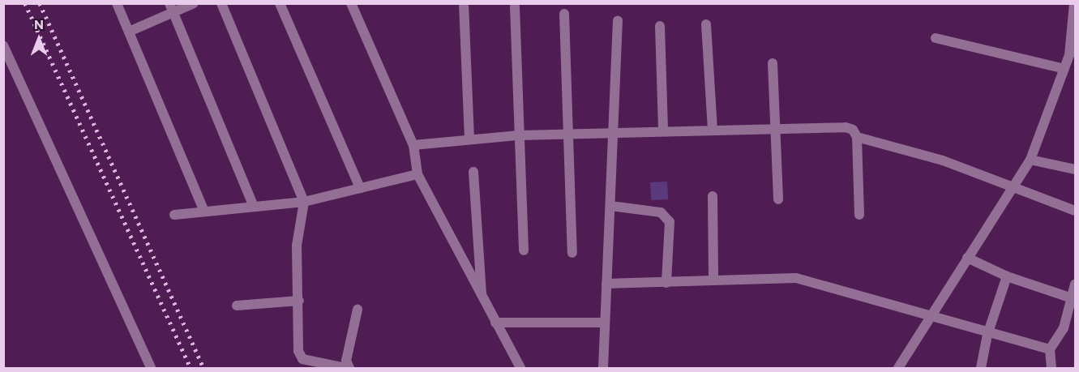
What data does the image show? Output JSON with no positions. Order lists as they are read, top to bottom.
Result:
{
  "north": "top"
}
